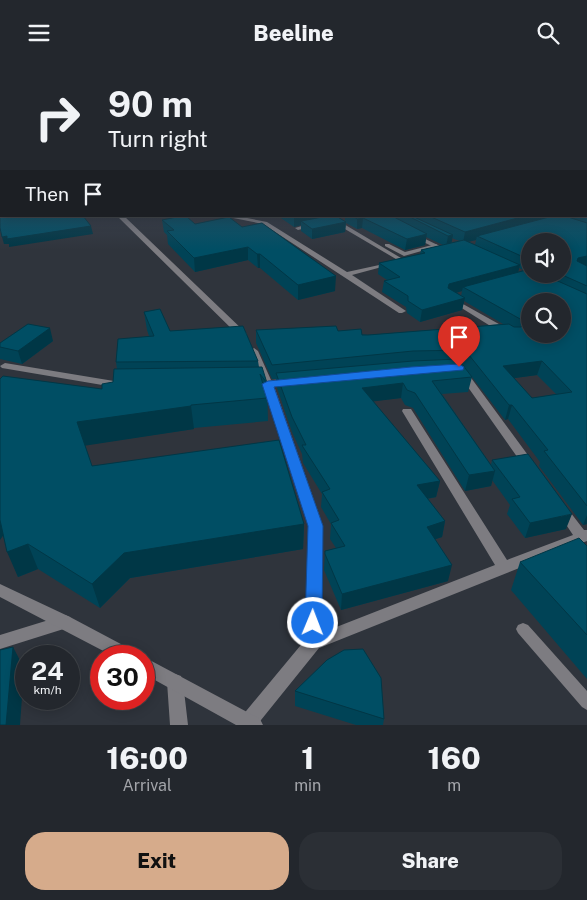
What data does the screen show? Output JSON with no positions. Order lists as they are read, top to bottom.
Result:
{
  "page": {
    "header": "Beeline",
    "turn": ["90 m", "Turn right"],
    "then": "Then",
    "speed": "24 km/h",
    "limit": "30",
    "eta": [
      "16:00",
      "Arrival",
      "1",
      "min",
      "160",
      "m"
    ],
    "buttons": ["Exit", "Share"]
  }
}
